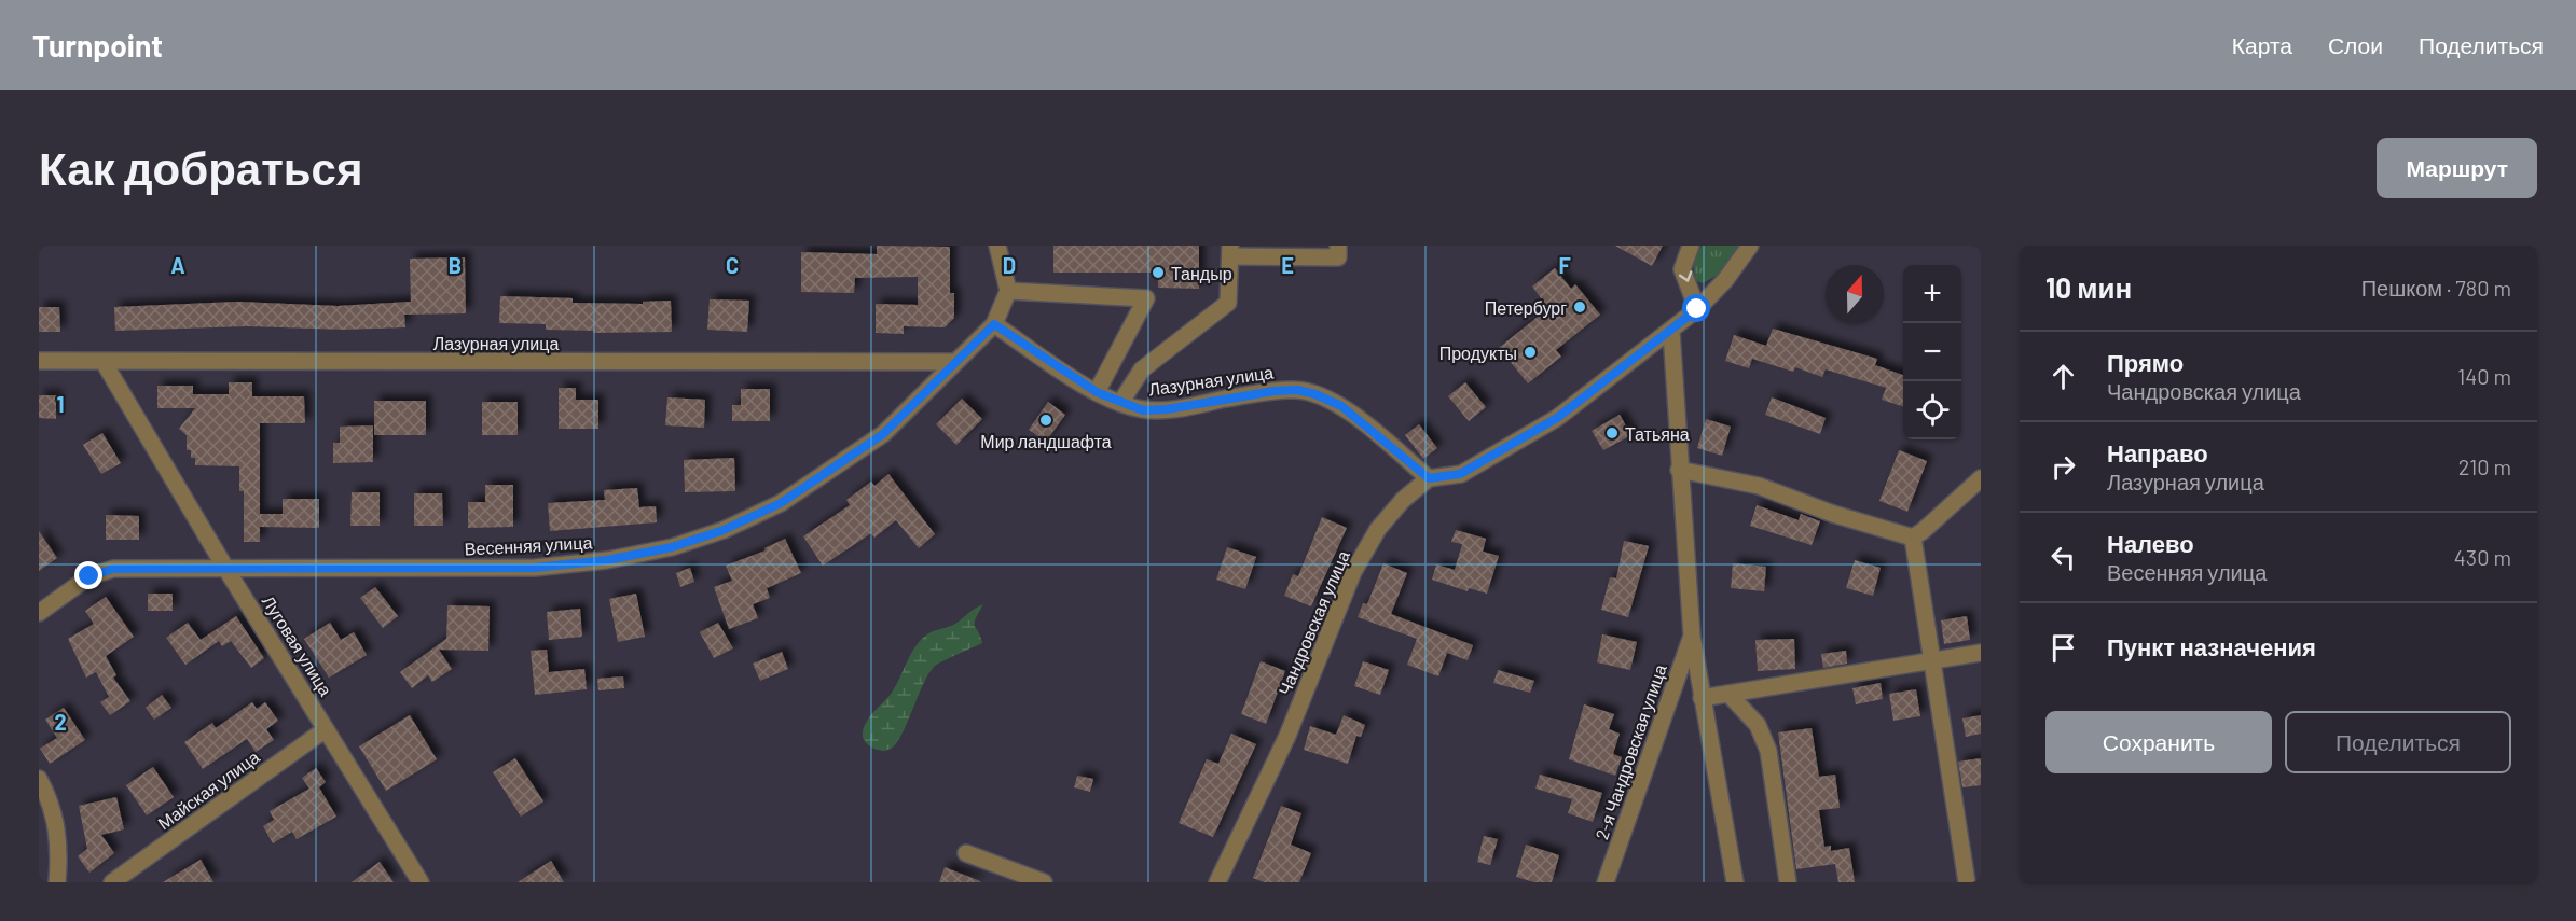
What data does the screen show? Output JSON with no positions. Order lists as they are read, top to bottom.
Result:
{
  "streets": {
    "street": [
      "Лазурная улица",
      "Весенняя улица",
      "Чандровская улица",
      "Луговая улица",
      "2-я Чандровская улица",
      "Майская улица"
    ]
  },
  "crossings": [
    ["Лазурная улица", "Весенняя улица"],
    ["Лазурная улица", "Чандровская улица"],
    ["Лазурная улица", "Луговая улица"],
    ["Весенняя улица", "Луговая улица"],
    ["Луговая улица", "Майская улица"]
  ],
  "places": [
    "Тандыр",
    "Петербург",
    "Продукты",
    "Мир ландшафта",
    "Татьяна"
  ],
  "north": "top",
  "page": {
    "header": "Turnpoint",
    "nav": ["Карта", "Слои", "Поделиться"],
    "buttons": [
      "Маршрут",
      ["Сохранить", "Поделиться"]
    ],
    "title": "Как добраться",
    "heading": ["10 мин", "Пешком · 780 m"],
    "map_buttons": ["+", "−"],
    "list": [
      ["Прямо", "Чандровская улица", "140 m"],
      ["Направо", "Лазурная улица", "210 m"],
      ["Налево", "Весенняя улица", "430 m"],
      "Пункт назначения"
    ]
  },
  "grid": {
    "columns": [
      "A",
      "B",
      "C",
      "D",
      "E",
      "F"
    ],
    "rows": ["1", "2"]
  }
}
